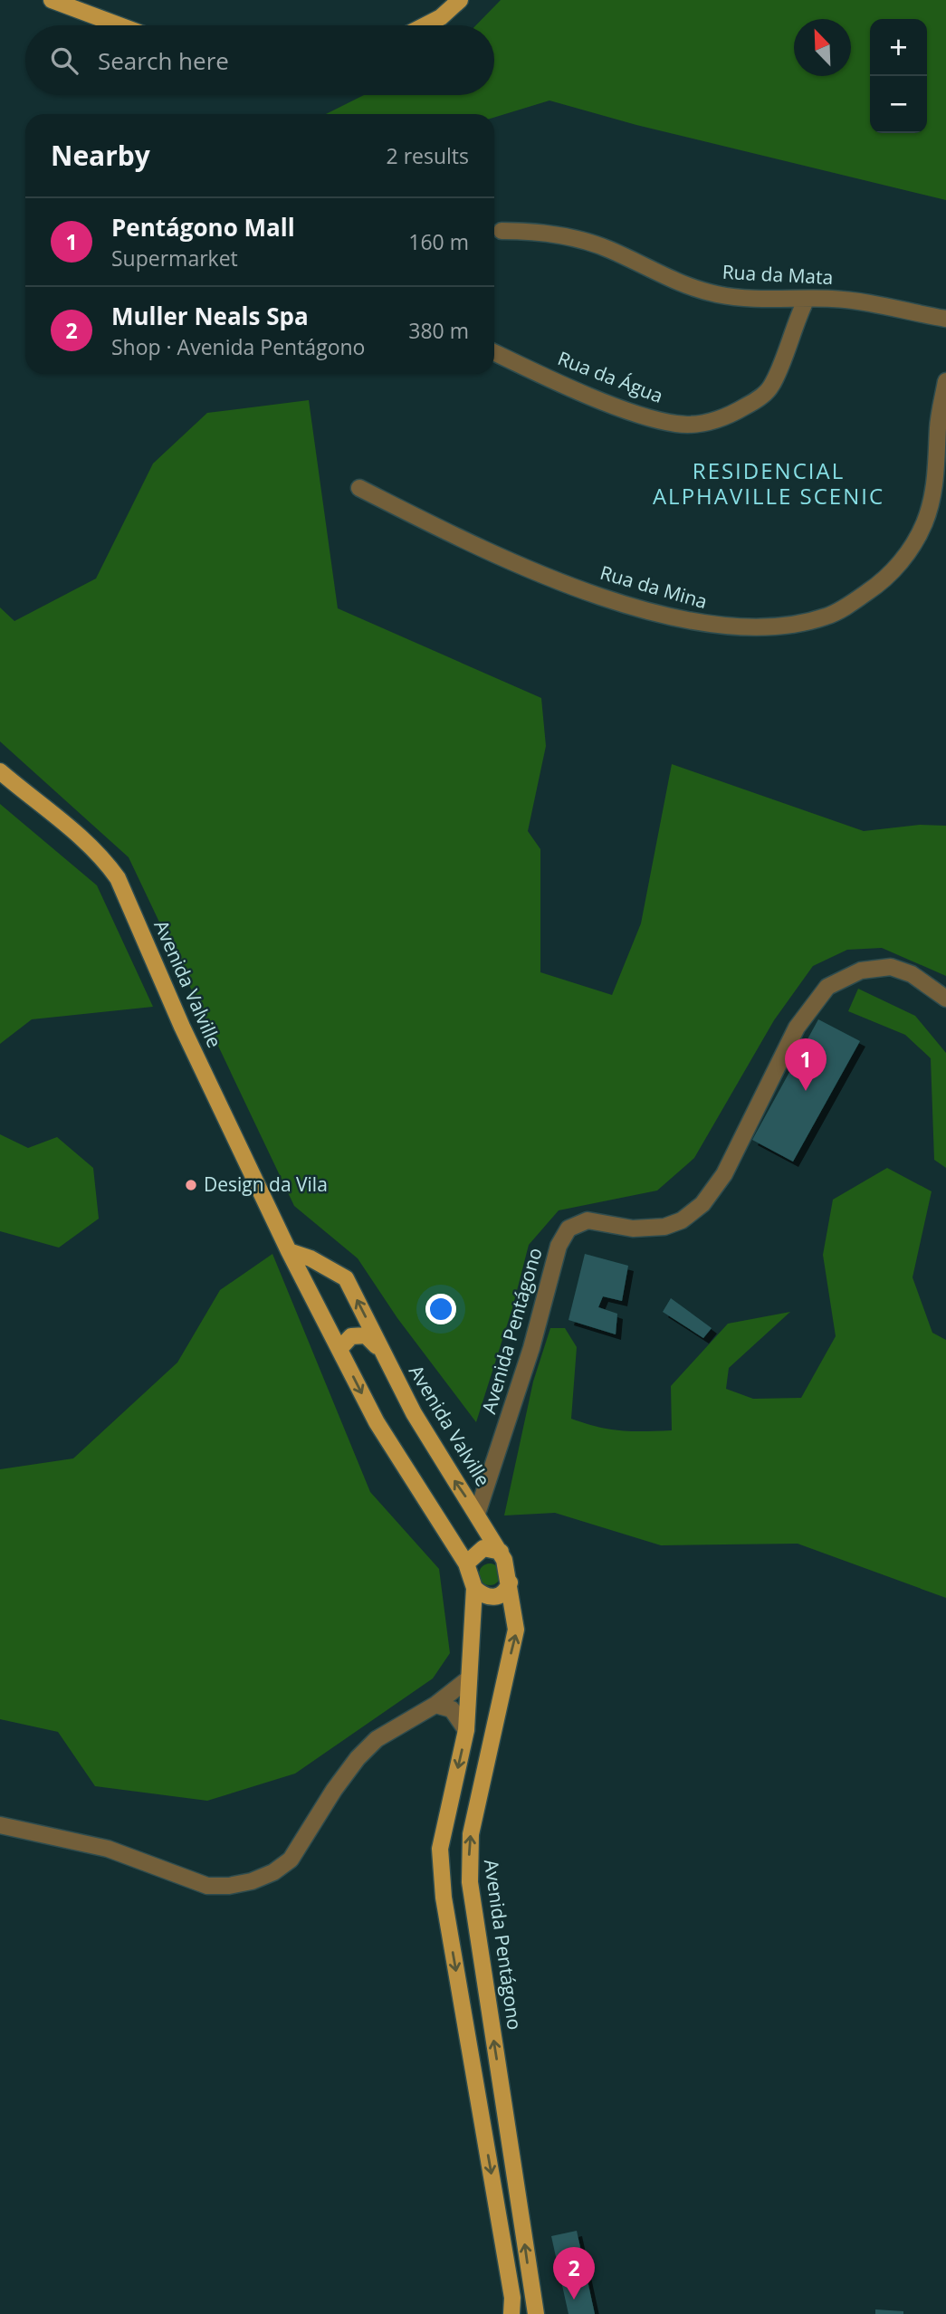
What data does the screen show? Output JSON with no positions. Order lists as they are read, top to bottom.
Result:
{
  "streets": {
    "main road": ["Avenida Valville", "Avenida Pentágono"],
    "street": ["Rua da Mata", "Rua da Água", "Rua da Mina"]
  },
  "crossings": [
    ["Rua da Mata", "Rua da Água"],
    ["Avenida Valville", "Avenida Pentágono"]
  ],
  "one_way": ["Avenida Pentágono"],
  "districts": ["RESIDENCIAL ALPHAVILLE SCENIC"],
  "places": ["Design da Vila"],
  "north": "top left",
  "page": {
    "map_buttons": ["+", "−"],
    "search": "Search here",
    "heading": ["Nearby", "2 results"],
    "list": [
      {
        "mark": "1",
        "name": "Pentágono Mall",
        "note": "Supermarket",
        "value": "160 m"
      },
      {
        "mark": "2",
        "name": "Muller Neals Spa",
        "note": "Shop · Avenida Pentágono",
        "value": "380 m"
      }
    ],
    "pins": ["1", "2"]
  }
}
